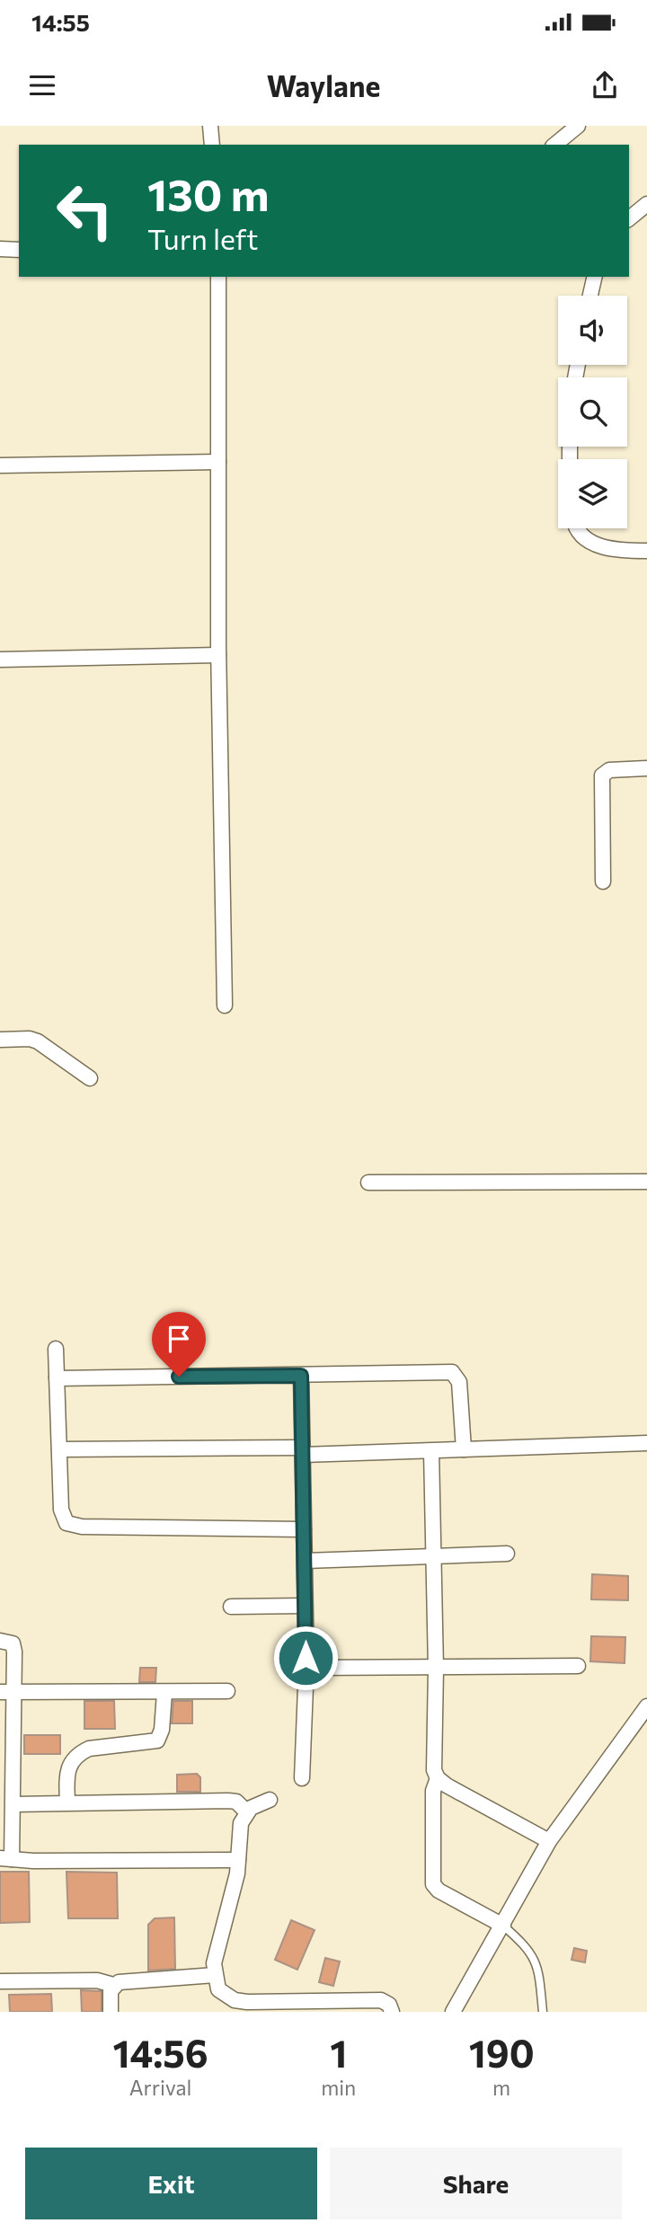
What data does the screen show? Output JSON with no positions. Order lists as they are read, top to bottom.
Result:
{
  "page": {
    "status": "14:55",
    "header": "Waylane",
    "turn": ["130 m", "Turn left"],
    "eta": [
      "14:56",
      "Arrival",
      "1",
      "min",
      "190",
      "m"
    ],
    "buttons": ["Exit", "Share"]
  }
}
